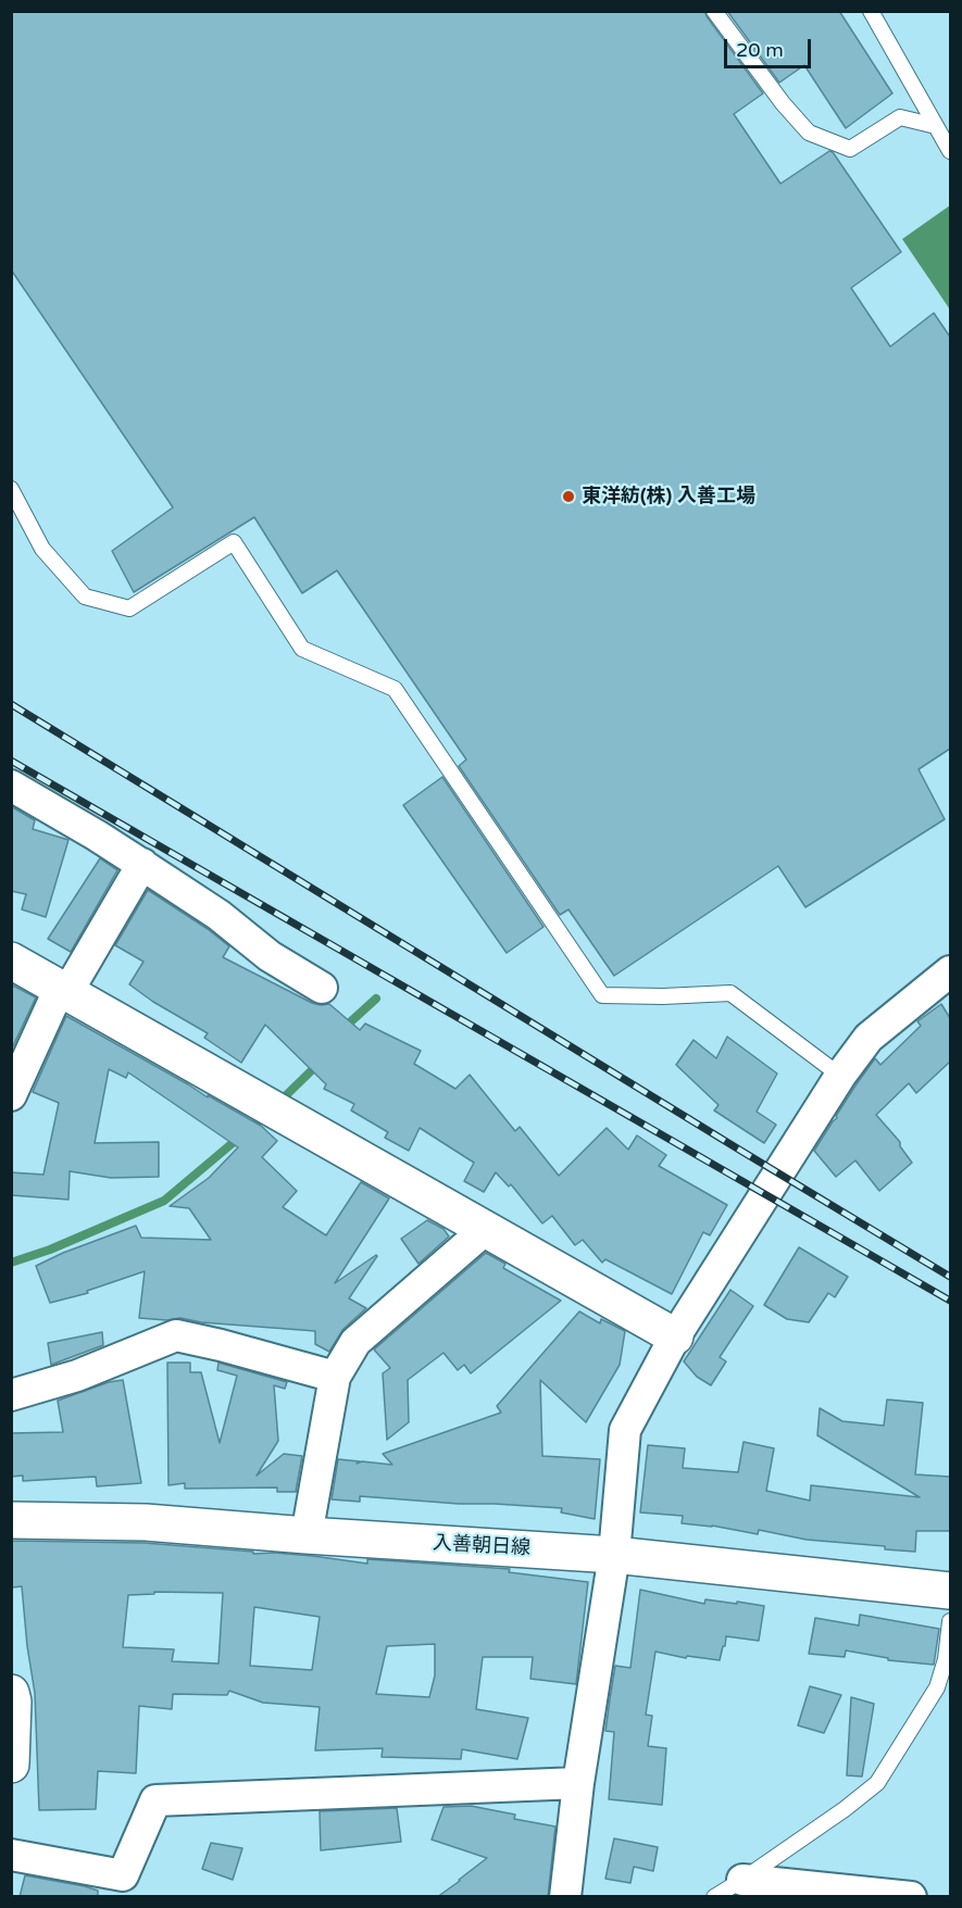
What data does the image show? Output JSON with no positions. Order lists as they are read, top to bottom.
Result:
{
  "streets": {
    "main road": ["入善朝日線"]
  },
  "places": ["東洋紡(株) 入善工場"],
  "scale_bar": "20 m"
}
